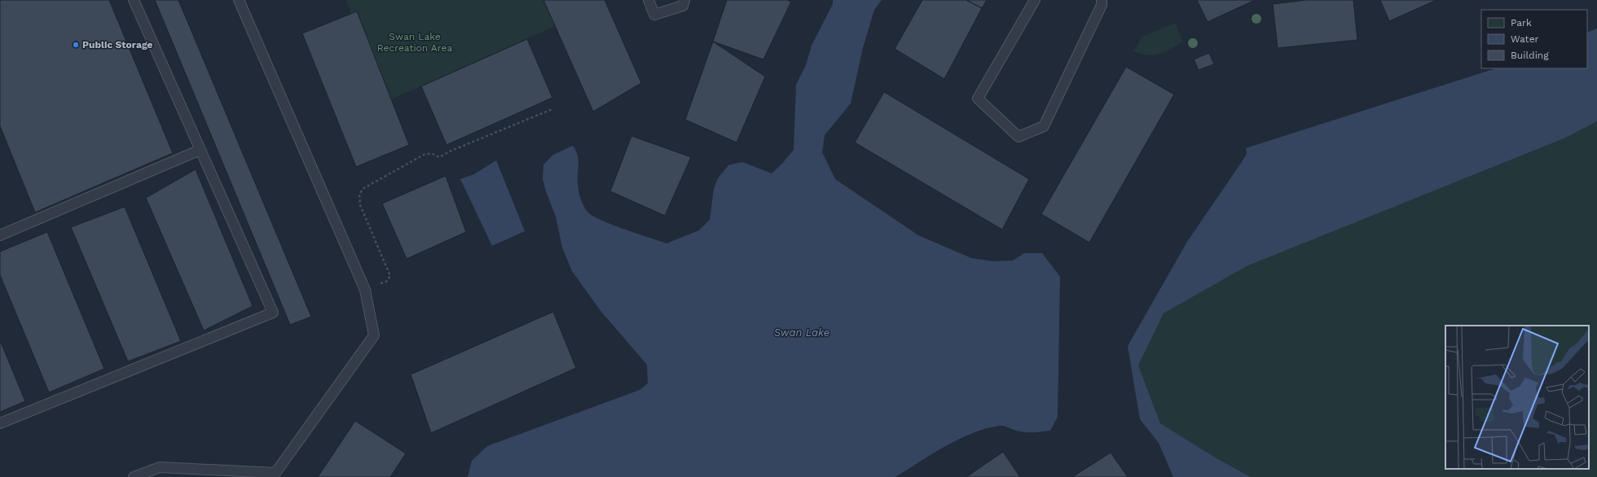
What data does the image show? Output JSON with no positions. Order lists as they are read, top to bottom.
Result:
{
  "water": ["Swan Lake"],
  "parks": ["Swan Lake Recreation Area"],
  "places": ["Public Storage"],
  "legend": ["Park", "Water", "Building"]
}
